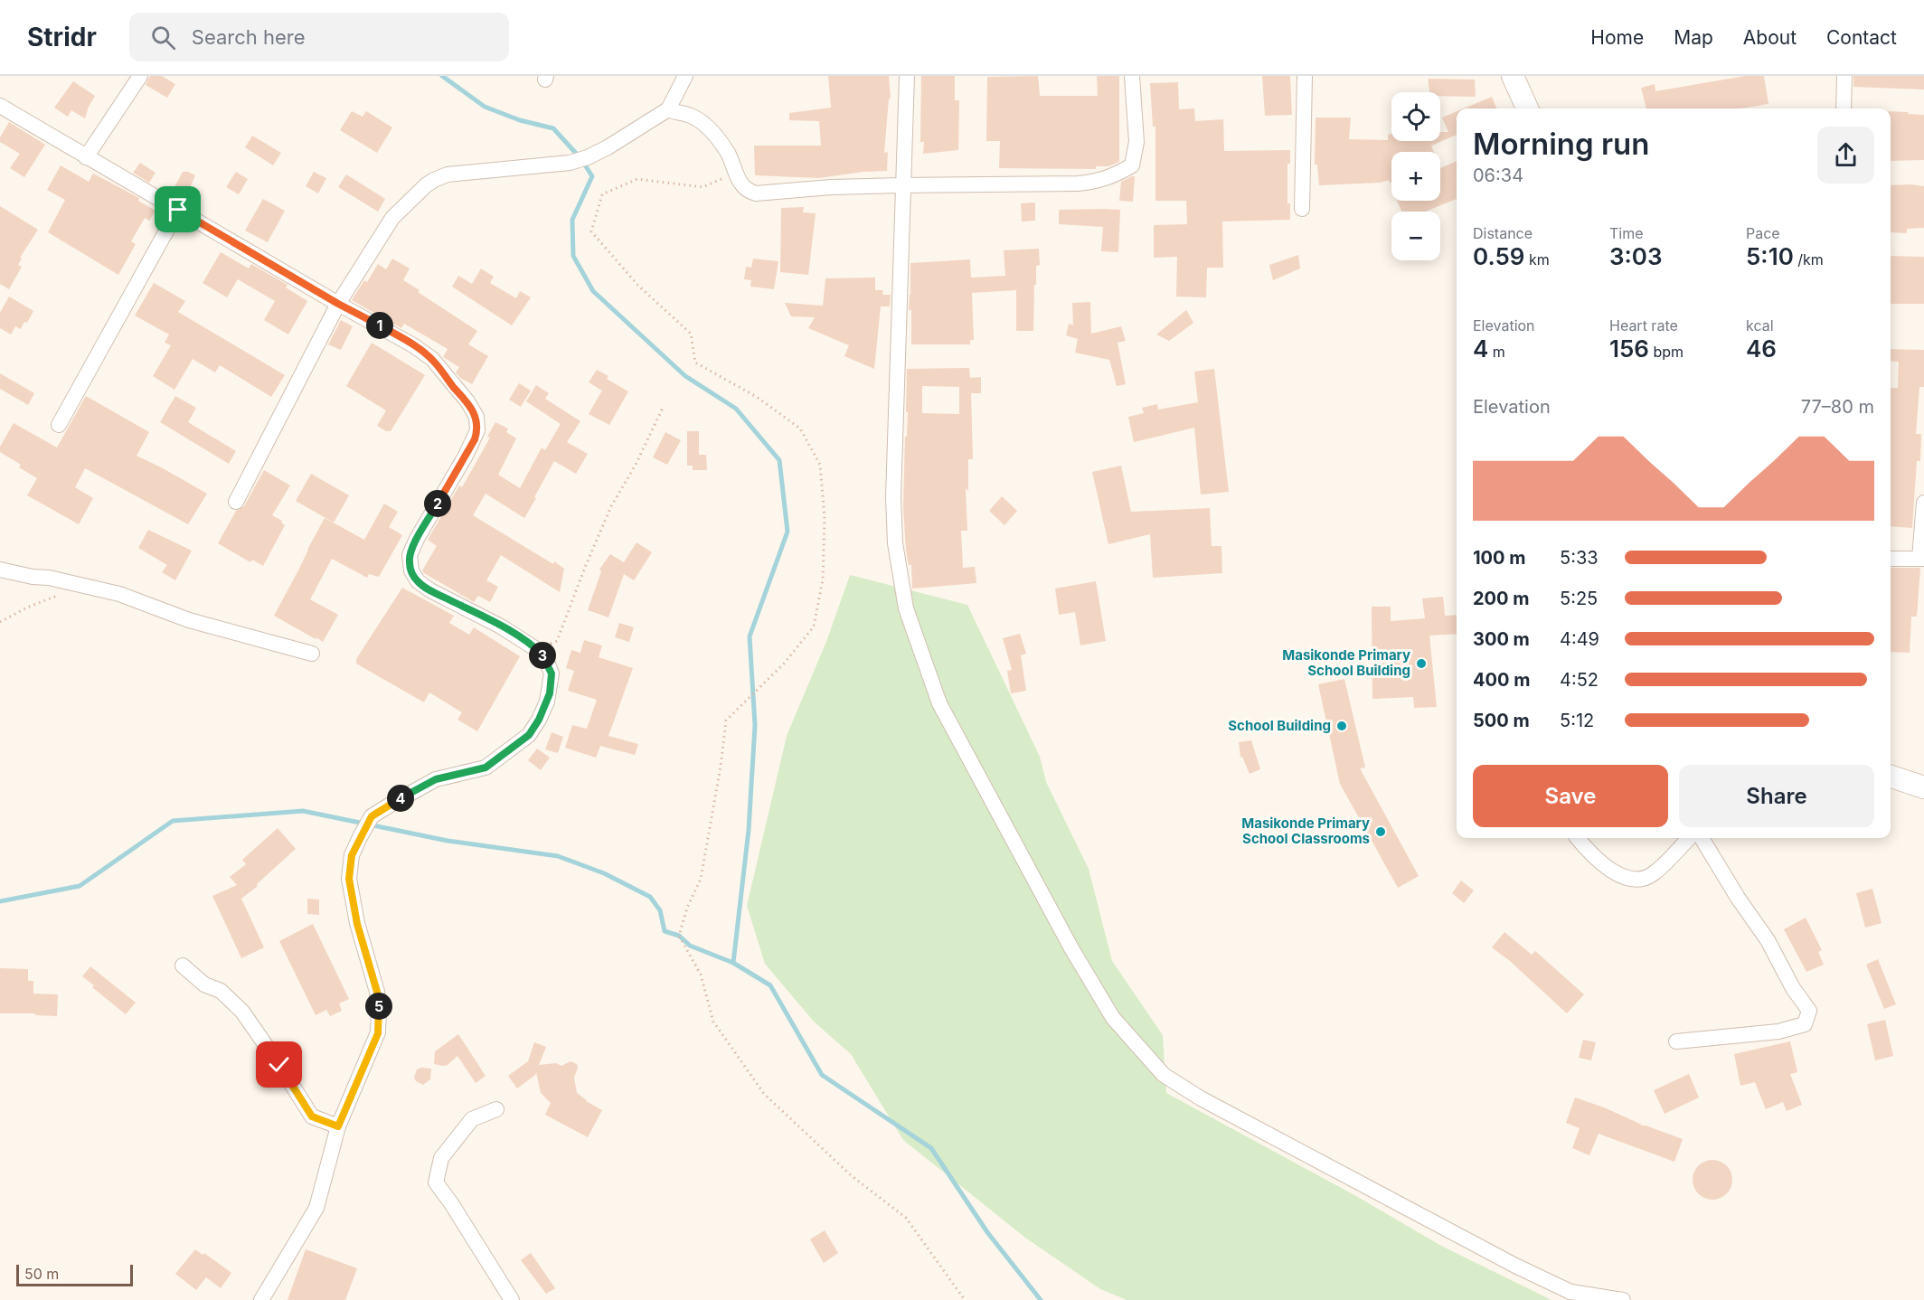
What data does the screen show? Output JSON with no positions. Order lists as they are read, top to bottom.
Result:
{
  "places": ["Masikonde Primary School Building", "School Building", "Masikonde Primary School Classrooms"],
  "scale_bar": "50 m",
  "page": {
    "header": "Stridr",
    "search": "Search here",
    "nav": [
      "Home",
      "Map",
      "About",
      "Contact"
    ],
    "map_buttons": ["+", "−"],
    "heading": ["Morning run", "06:34"],
    "stats": [
      ["Distance", "0.59 km"],
      ["Time", "3:03"],
      ["Pace", "5:10 /km"],
      ["Elevation", "4 m"],
      ["Heart rate", "156 bpm"],
      ["kcal", "46"]
    ],
    "pins": [
      "1",
      "2",
      "3",
      "4",
      "5"
    ],
    "chart": ["Elevation", "77–80 m"],
    "list": [
      {
        "name": "100 m",
        "note": "5:33"
      },
      {
        "name": "200 m",
        "note": "5:25"
      },
      {
        "name": "300 m",
        "note": "4:49"
      },
      {
        "name": "400 m",
        "note": "4:52"
      },
      {
        "name": "500 m",
        "note": "5:12"
      }
    ],
    "buttons": ["Save", "Share"],
    "scale": "50 m"
  }
}
